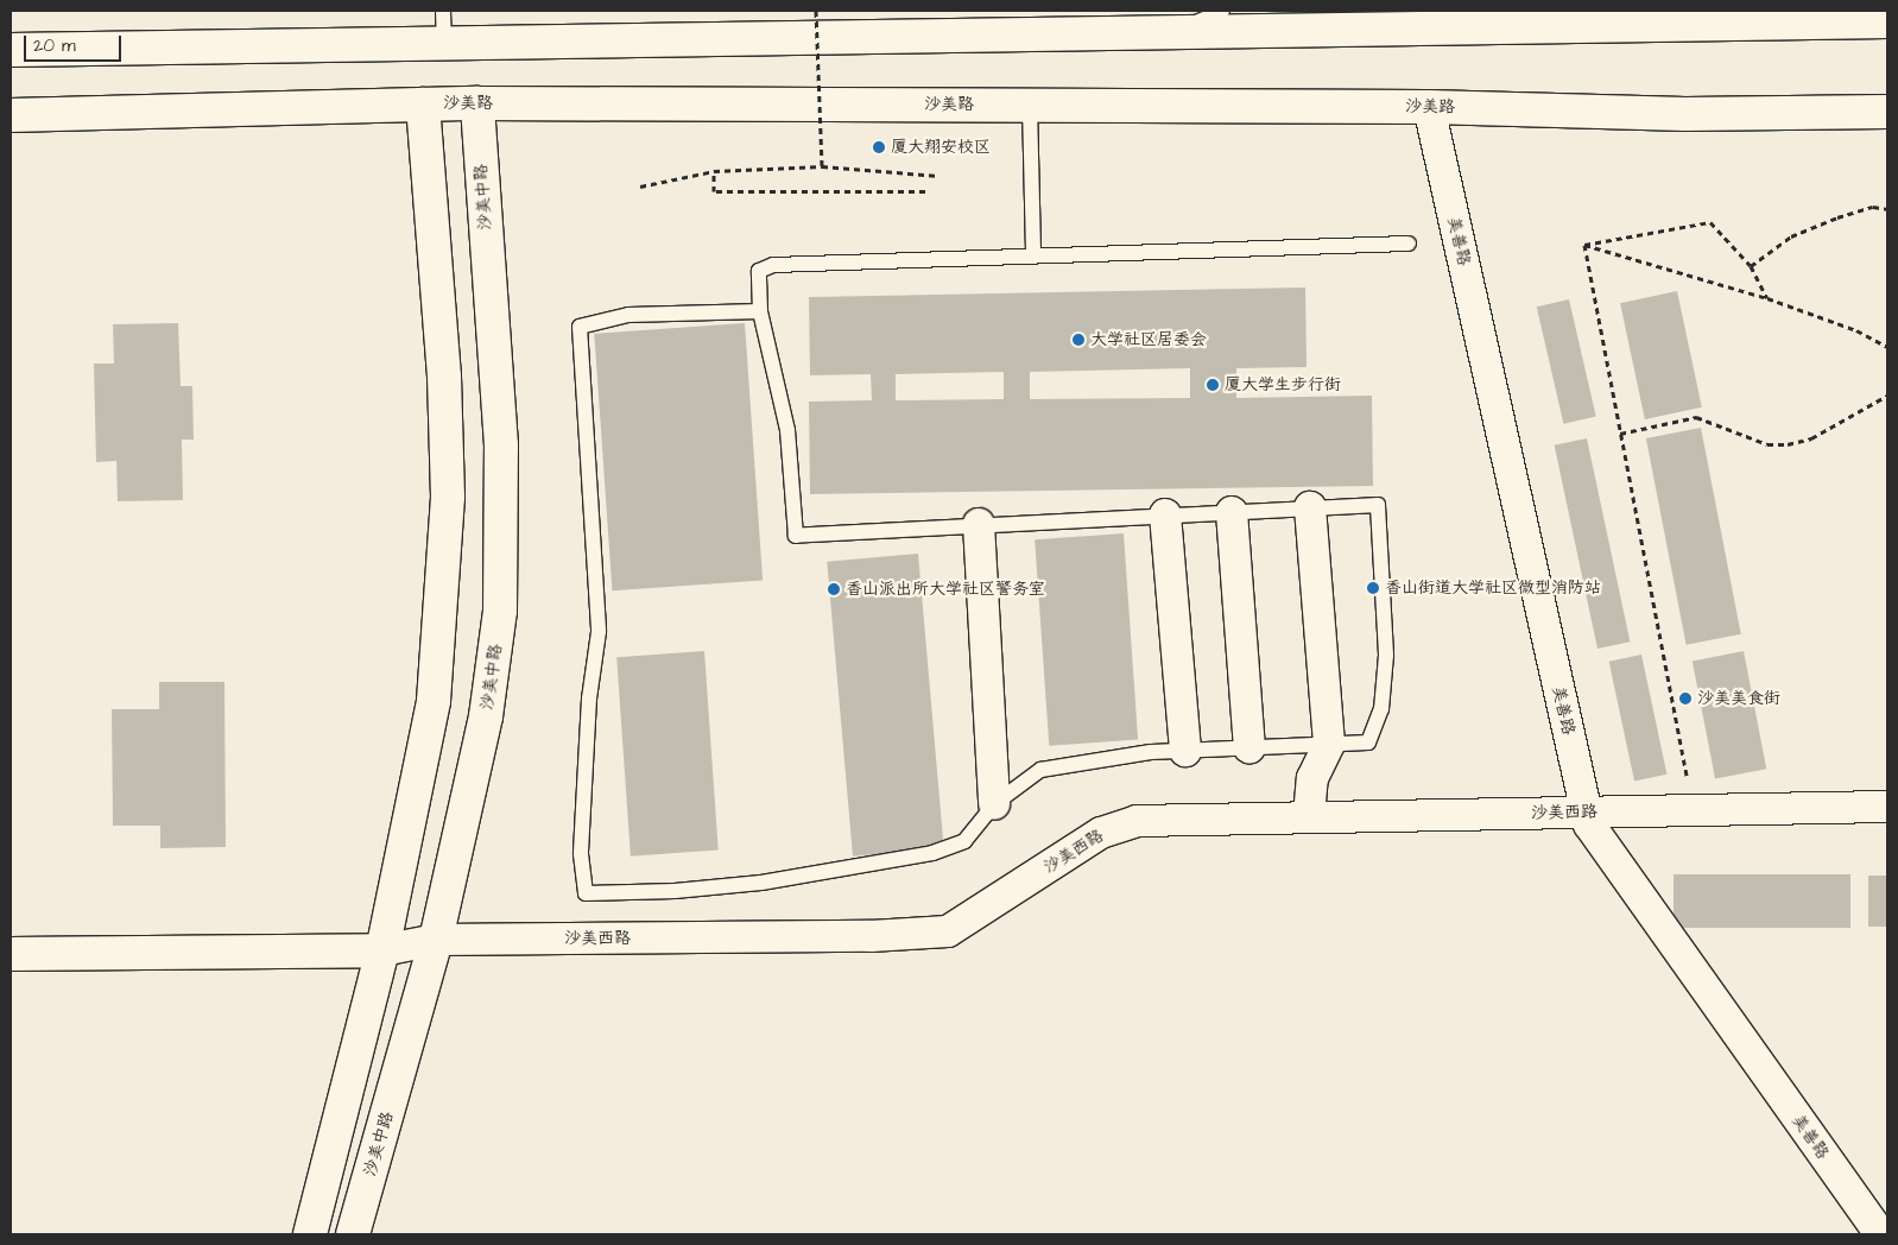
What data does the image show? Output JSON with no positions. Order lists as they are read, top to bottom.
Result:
{
  "streets": {
    "main road": ["沙美路", "沙美中路"],
    "street": ["美善路", "沙美西路"]
  },
  "crossings": [
    ["沙美路", "沙美中路"],
    ["沙美路", "美善路"],
    ["沙美中路", "沙美西路"],
    ["美善路", "沙美西路"]
  ],
  "places": [
    "厦大翔安校区",
    "大学社区居委会",
    "厦大学生步行街",
    "香山街道大学社区微型消防站",
    "香山派出所大学社区警务室",
    "沙美美食街"
  ],
  "scale_bar": "20 m"
}
